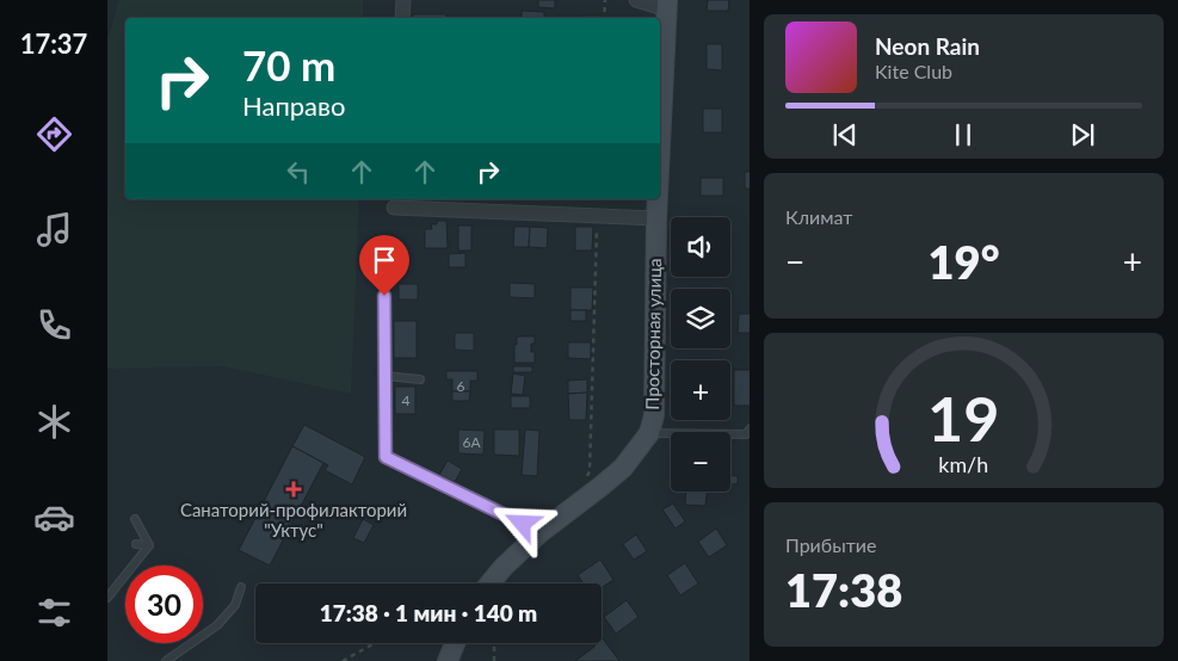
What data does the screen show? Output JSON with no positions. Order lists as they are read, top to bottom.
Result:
{
  "streets": {
    "street": ["Просторная улица"]
  },
  "places": {
    "health": ["Санаторий-профилакторий \"Уктус\""]
  },
  "house_numbers": ["6", "4", "6А"],
  "page": {
    "tabs": "17:37",
    "turn": ["70 m", "Направо"],
    "song": ["Neon Rain", "Kite Club"],
    "tile": [
      "Климат",
      ["Прибытие", "17:38"]
    ],
    "map_buttons": ["+", "−"],
    "heat": ["−", "19°", "+"],
    "limit": "30",
    "trip": "17:38 · 1 мин · 140 m",
    "gauge": ["19", "km/h"]
  }
}
